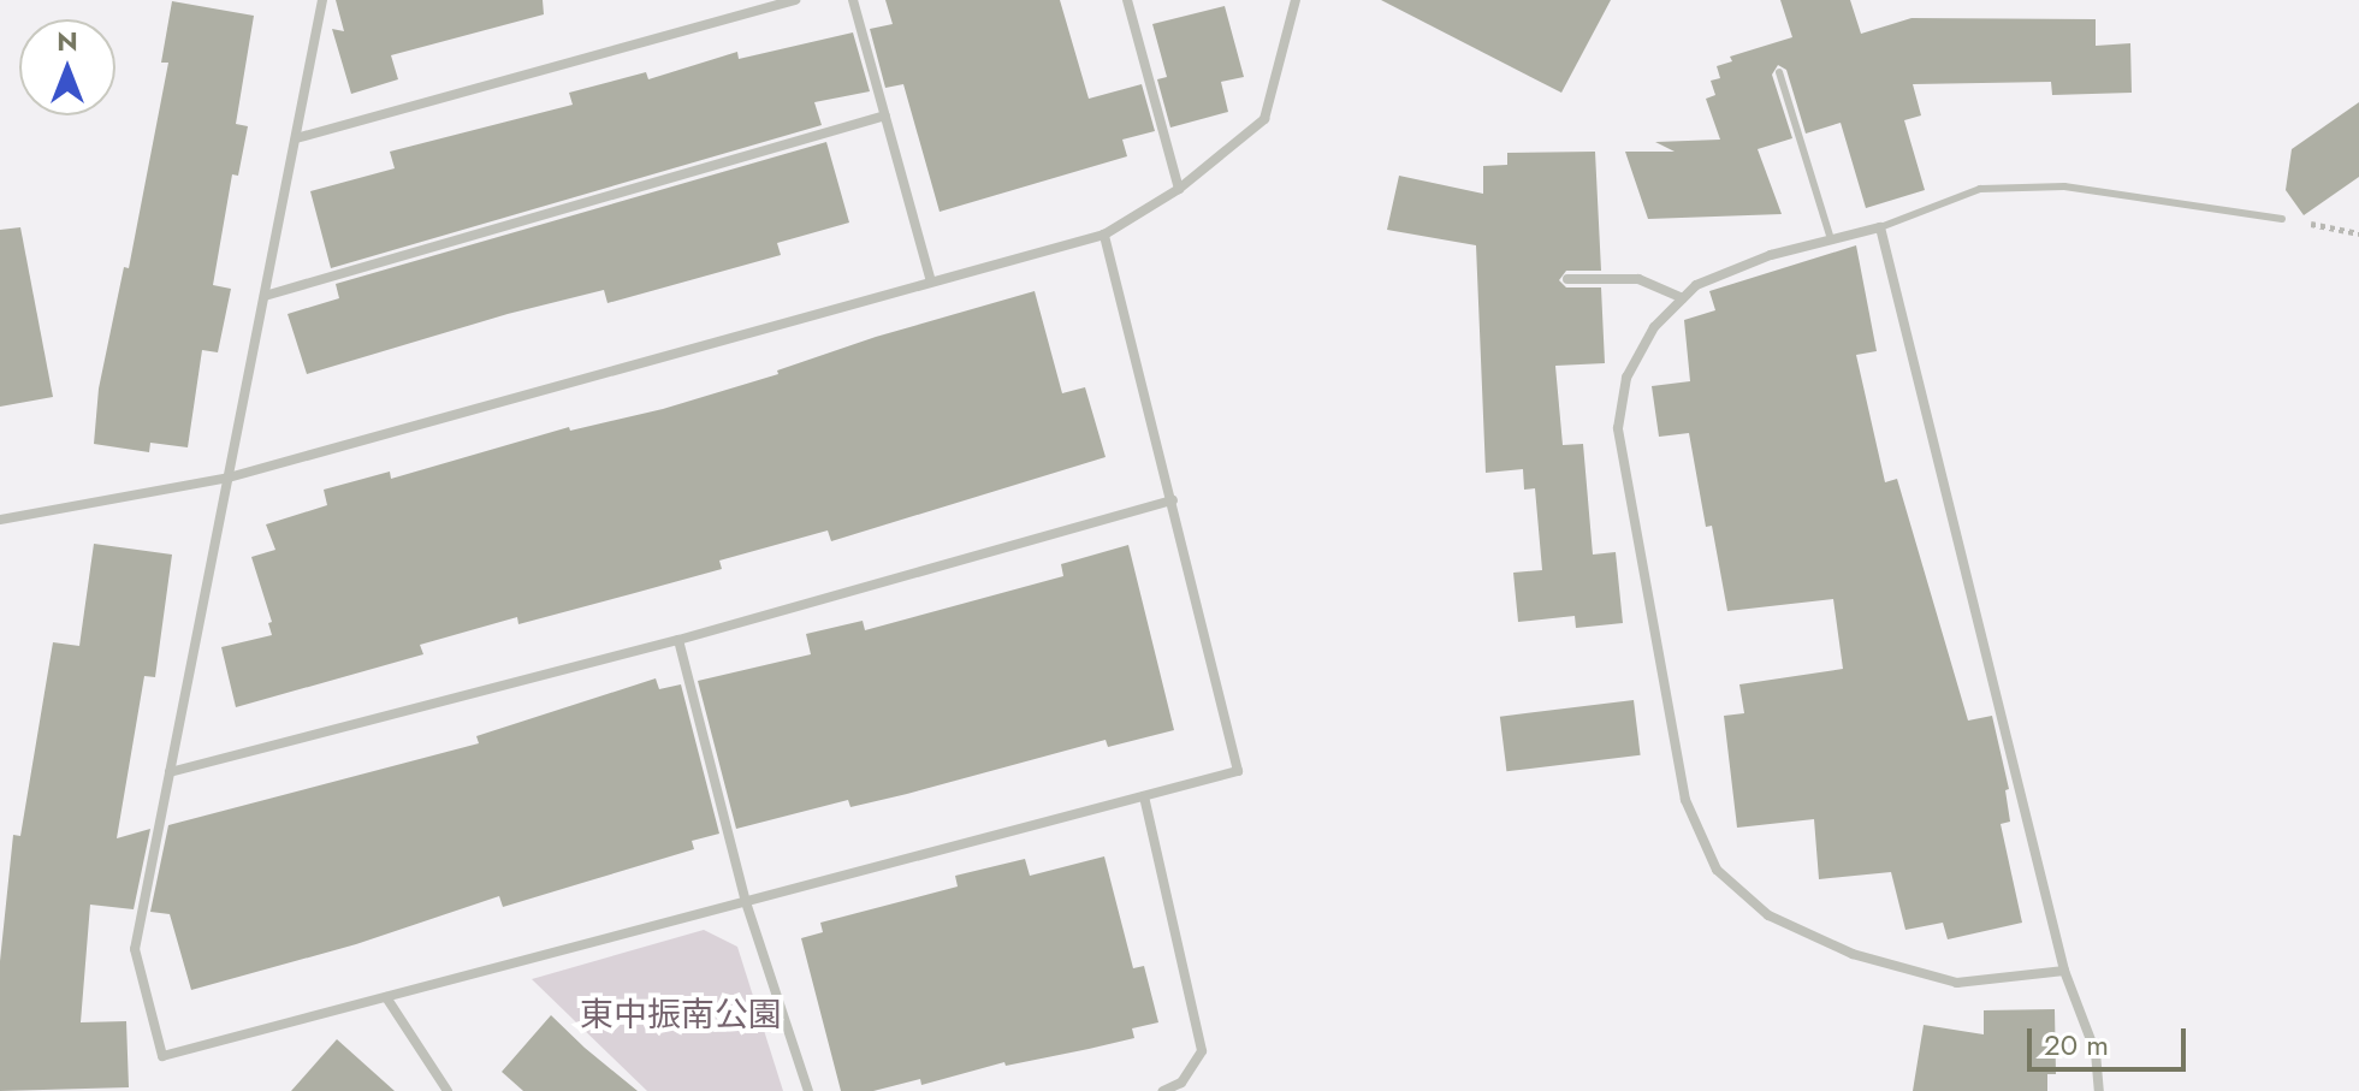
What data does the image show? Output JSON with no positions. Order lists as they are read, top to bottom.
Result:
{
  "parks": ["東中振南公園"],
  "scale_bar": "20 m",
  "north": "top"
}
